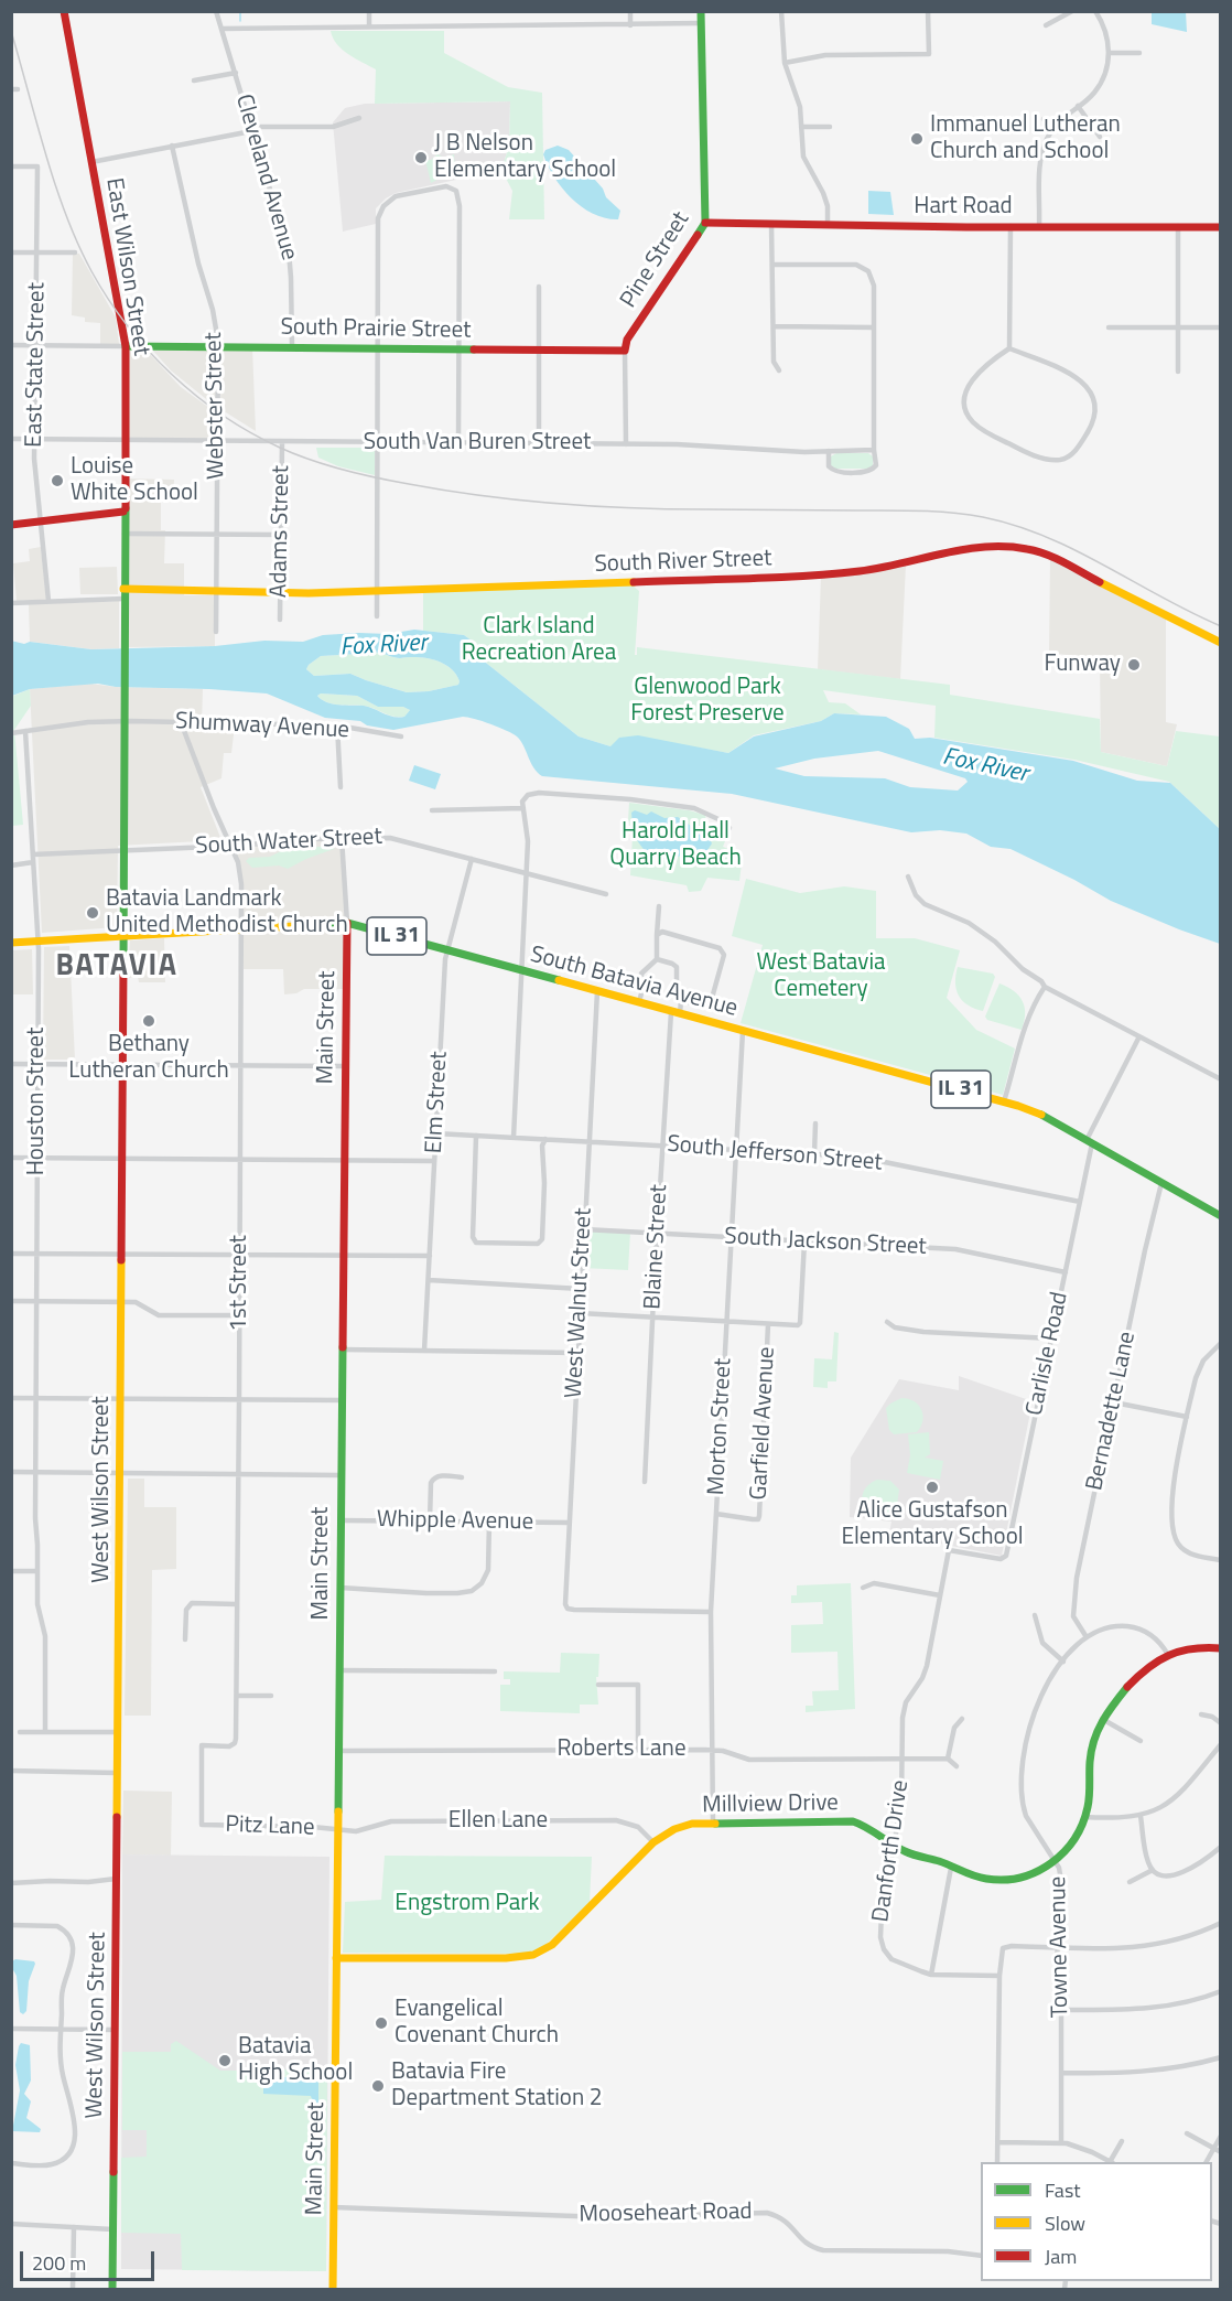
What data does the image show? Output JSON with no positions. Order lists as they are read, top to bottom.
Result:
{
  "streets": {
    "main road": [
      "Hart Road",
      "Pine Street",
      "East Wilson Street",
      "South Prairie Street",
      "South River Street",
      "IL 31",
      "South Batavia Avenue",
      "Main Street",
      "West Wilson Street",
      "Millview Drive"
    ],
    "street": [
      "Cleveland Avenue",
      "East State Street",
      "Webster Street",
      "South Van Buren Street",
      "Adams Street",
      "Shumway Avenue",
      "South Water Street",
      "Houston Street",
      "Elm Street",
      "South Jefferson Street",
      "South Jackson Street",
      "Blaine Street",
      "1st Street",
      "West Walnut Street",
      "Carlisle Road",
      "Bernadette Lane",
      "Garfield Avenue",
      "Morton Street",
      "Whipple Avenue",
      "Roberts Lane",
      "Ellen Lane",
      "Pitz Lane",
      "Danforth Drive",
      "Towne Avenue",
      "Mooseheart Road"
    ]
  },
  "crossings": [
    ["Cleveland Avenue", "South Prairie Street"],
    ["Hart Road", "Pine Street"],
    ["Pine Street", "South Prairie Street"],
    ["Pine Street", "South Van Buren Street"],
    ["East Wilson Street", "South Prairie Street"],
    ["East Wilson Street", "South Van Buren Street"],
    ["East Wilson Street", "South River Street"],
    ["East Wilson Street", "West Wilson Street"],
    ["South Prairie Street", "Webster Street"],
    ["East State Street", "South Van Buren Street"],
    ["Webster Street", "South Van Buren Street"],
    ["Webster Street", "South River Street"],
    ["South Van Buren Street", "Adams Street"],
    ["Adams Street", "South River Street"],
    ["Shumway Avenue", "Houston Street"],
    ["Shumway Avenue", "1st Street"],
    ["Shumway Avenue", "West Wilson Street"],
    ["South Water Street", "Main Street"],
    ["South Water Street", "Houston Street"],
    ["South Water Street", "Elm Street"],
    ["South Water Street", "1st Street"],
    ["South Water Street", "West Wilson Street"],
    ["IL 31", "South Batavia Avenue"],
    ["IL 31", "Houston Street"],
    ["IL 31", "West Wilson Street"],
    ["South Batavia Avenue", "Main Street"],
    ["South Batavia Avenue", "Elm Street"],
    ["South Batavia Avenue", "Blaine Street"],
    ["South Batavia Avenue", "1st Street"],
    ["South Batavia Avenue", "West Walnut Street"],
    ["South Batavia Avenue", "Carlisle Road"],
    ["South Batavia Avenue", "Bernadette Lane"],
    ["South Batavia Avenue", "Morton Street"],
    ["South Batavia Avenue", "West Wilson Street"],
    ["Main Street", "Whipple Avenue"],
    ["Main Street", "Roberts Lane"],
    ["Main Street", "Millview Drive"],
    ["Main Street", "Ellen Lane"],
    ["Main Street", "Pitz Lane"],
    ["Main Street", "Mooseheart Road"],
    ["Elm Street", "South Jefferson Street"],
    ["South Jefferson Street", "Blaine Street"],
    ["South Jefferson Street", "West Walnut Street"],
    ["South Jefferson Street", "Carlisle Road"],
    ["South Jefferson Street", "Morton Street"],
    ["South Jackson Street", "Blaine Street"],
    ["South Jackson Street", "West Walnut Street"],
    ["South Jackson Street", "Carlisle Road"],
    ["South Jackson Street", "Garfield Avenue"],
    ["South Jackson Street", "Morton Street"],
    ["1st Street", "Pitz Lane"],
    ["West Walnut Street", "Morton Street"],
    ["West Walnut Street", "Whipple Avenue"],
    ["Carlisle Road", "Danforth Drive"],
    ["Bernadette Lane", "Towne Avenue"],
    ["Garfield Avenue", "Morton Street"],
    ["Morton Street", "Roberts Lane"],
    ["Morton Street", "Millview Drive"],
    ["Roberts Lane", "Danforth Drive"],
    ["Millview Drive", "Ellen Lane"],
    ["Millview Drive", "Danforth Drive"],
    ["Millview Drive", "Towne Avenue"],
    ["Ellen Lane", "Pitz Lane"]
  ],
  "districts": ["BATAVIA"],
  "water": ["Fox River"],
  "parks": [
    "Clark Island Recreation Area",
    "Glenwood Park Forest Preserve",
    "Harold Hall Quarry Beach",
    "West Batavia Cemetery",
    "Engstrom Park"
  ],
  "places": [
    "Immanuel Lutheran Church and School",
    "J B Nelson Elementary School",
    "Louise White School",
    "Funway",
    "Batavia Landmark United Methodist Church",
    "Bethany Lutheran Church",
    "Alice Gustafson Elementary School",
    "Evangelical Covenant Church",
    "Batavia High School",
    "Batavia Fire Department Station 2"
  ],
  "legend": ["Fast", "Slow", "Jam"],
  "scale_bar": "200 m"
}
